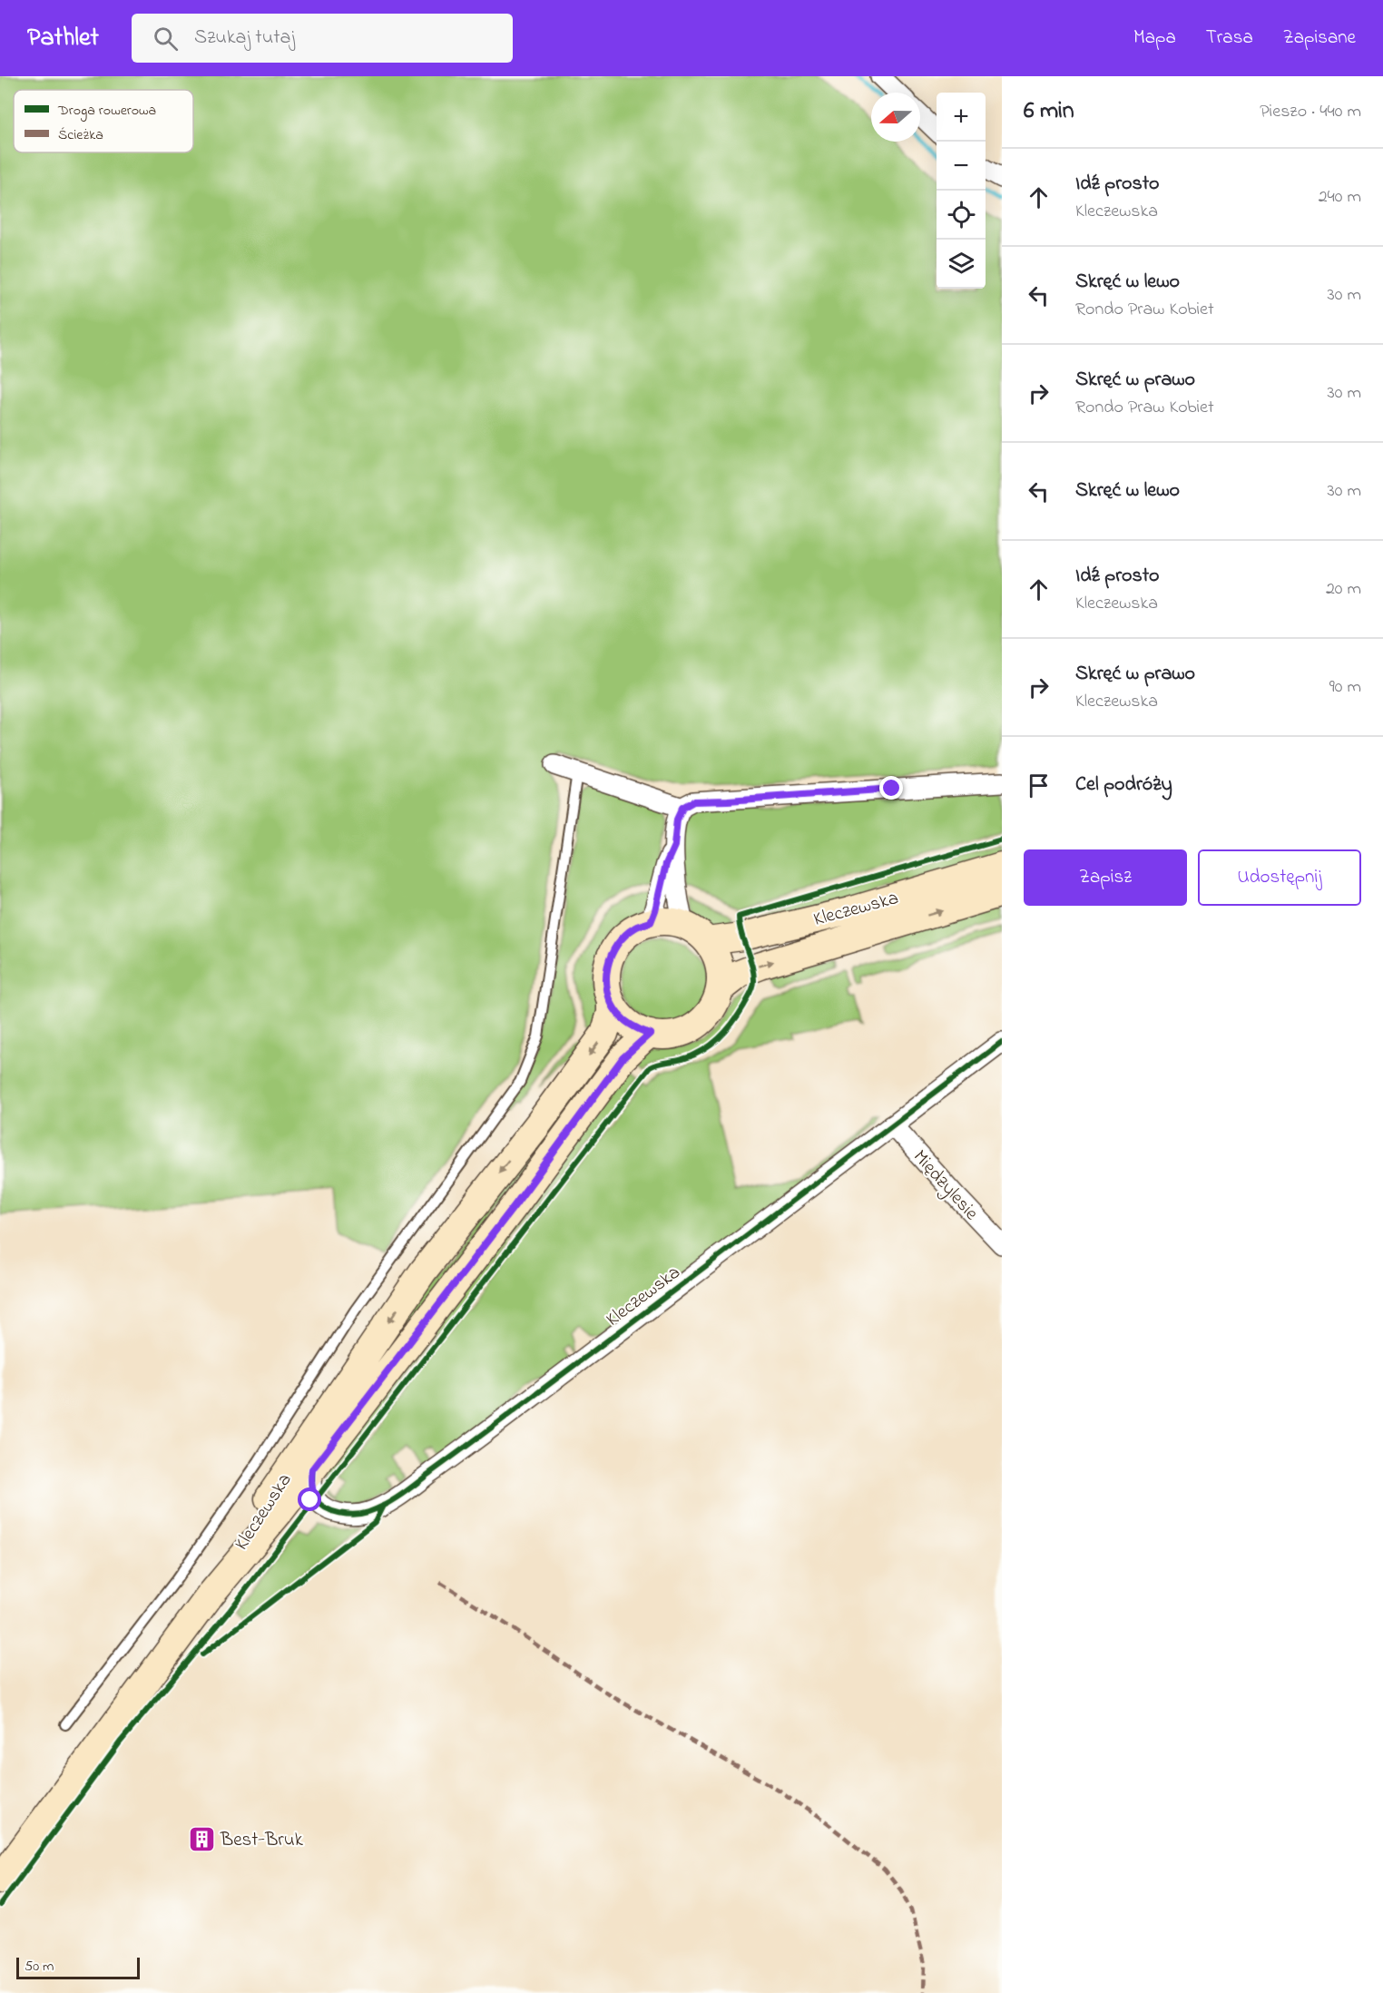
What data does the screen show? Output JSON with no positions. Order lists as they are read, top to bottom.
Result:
{
  "streets": {
    "main road": ["Kleczewska"],
    "street": ["Międzylesie"]
  },
  "crossings": [
    ["Kleczewska", "Międzylesie"]
  ],
  "places": {
    "building": ["Best-Bruk"]
  },
  "legend": ["Droga rowerowa", "Ścieżka"],
  "scale_bar": "50 m",
  "north": "left",
  "page": {
    "header": "Pathlet",
    "search": "Szukaj tutaj",
    "nav": ["Mapa", "Trasa", "Zapisane"],
    "heading": ["6 min", "Pieszo · 440 m"],
    "map_buttons": ["+", "−"],
    "list": [
      ["Idź prosto", "Kleczewska", "240 m"],
      ["Skręć w lewo", "Rondo Praw Kobiet", "30 m"],
      ["Skręć w prawo", "Rondo Praw Kobiet", "30 m"],
      ["Skręć w lewo", "30 m"],
      ["Idź prosto", "Kleczewska", "20 m"],
      ["Skręć w prawo", "Kleczewska", "90 m"],
      "Cel podróży"
    ],
    "buttons": ["Zapisz", "Udostępnij"],
    "scale": "50 m"
  }
}
